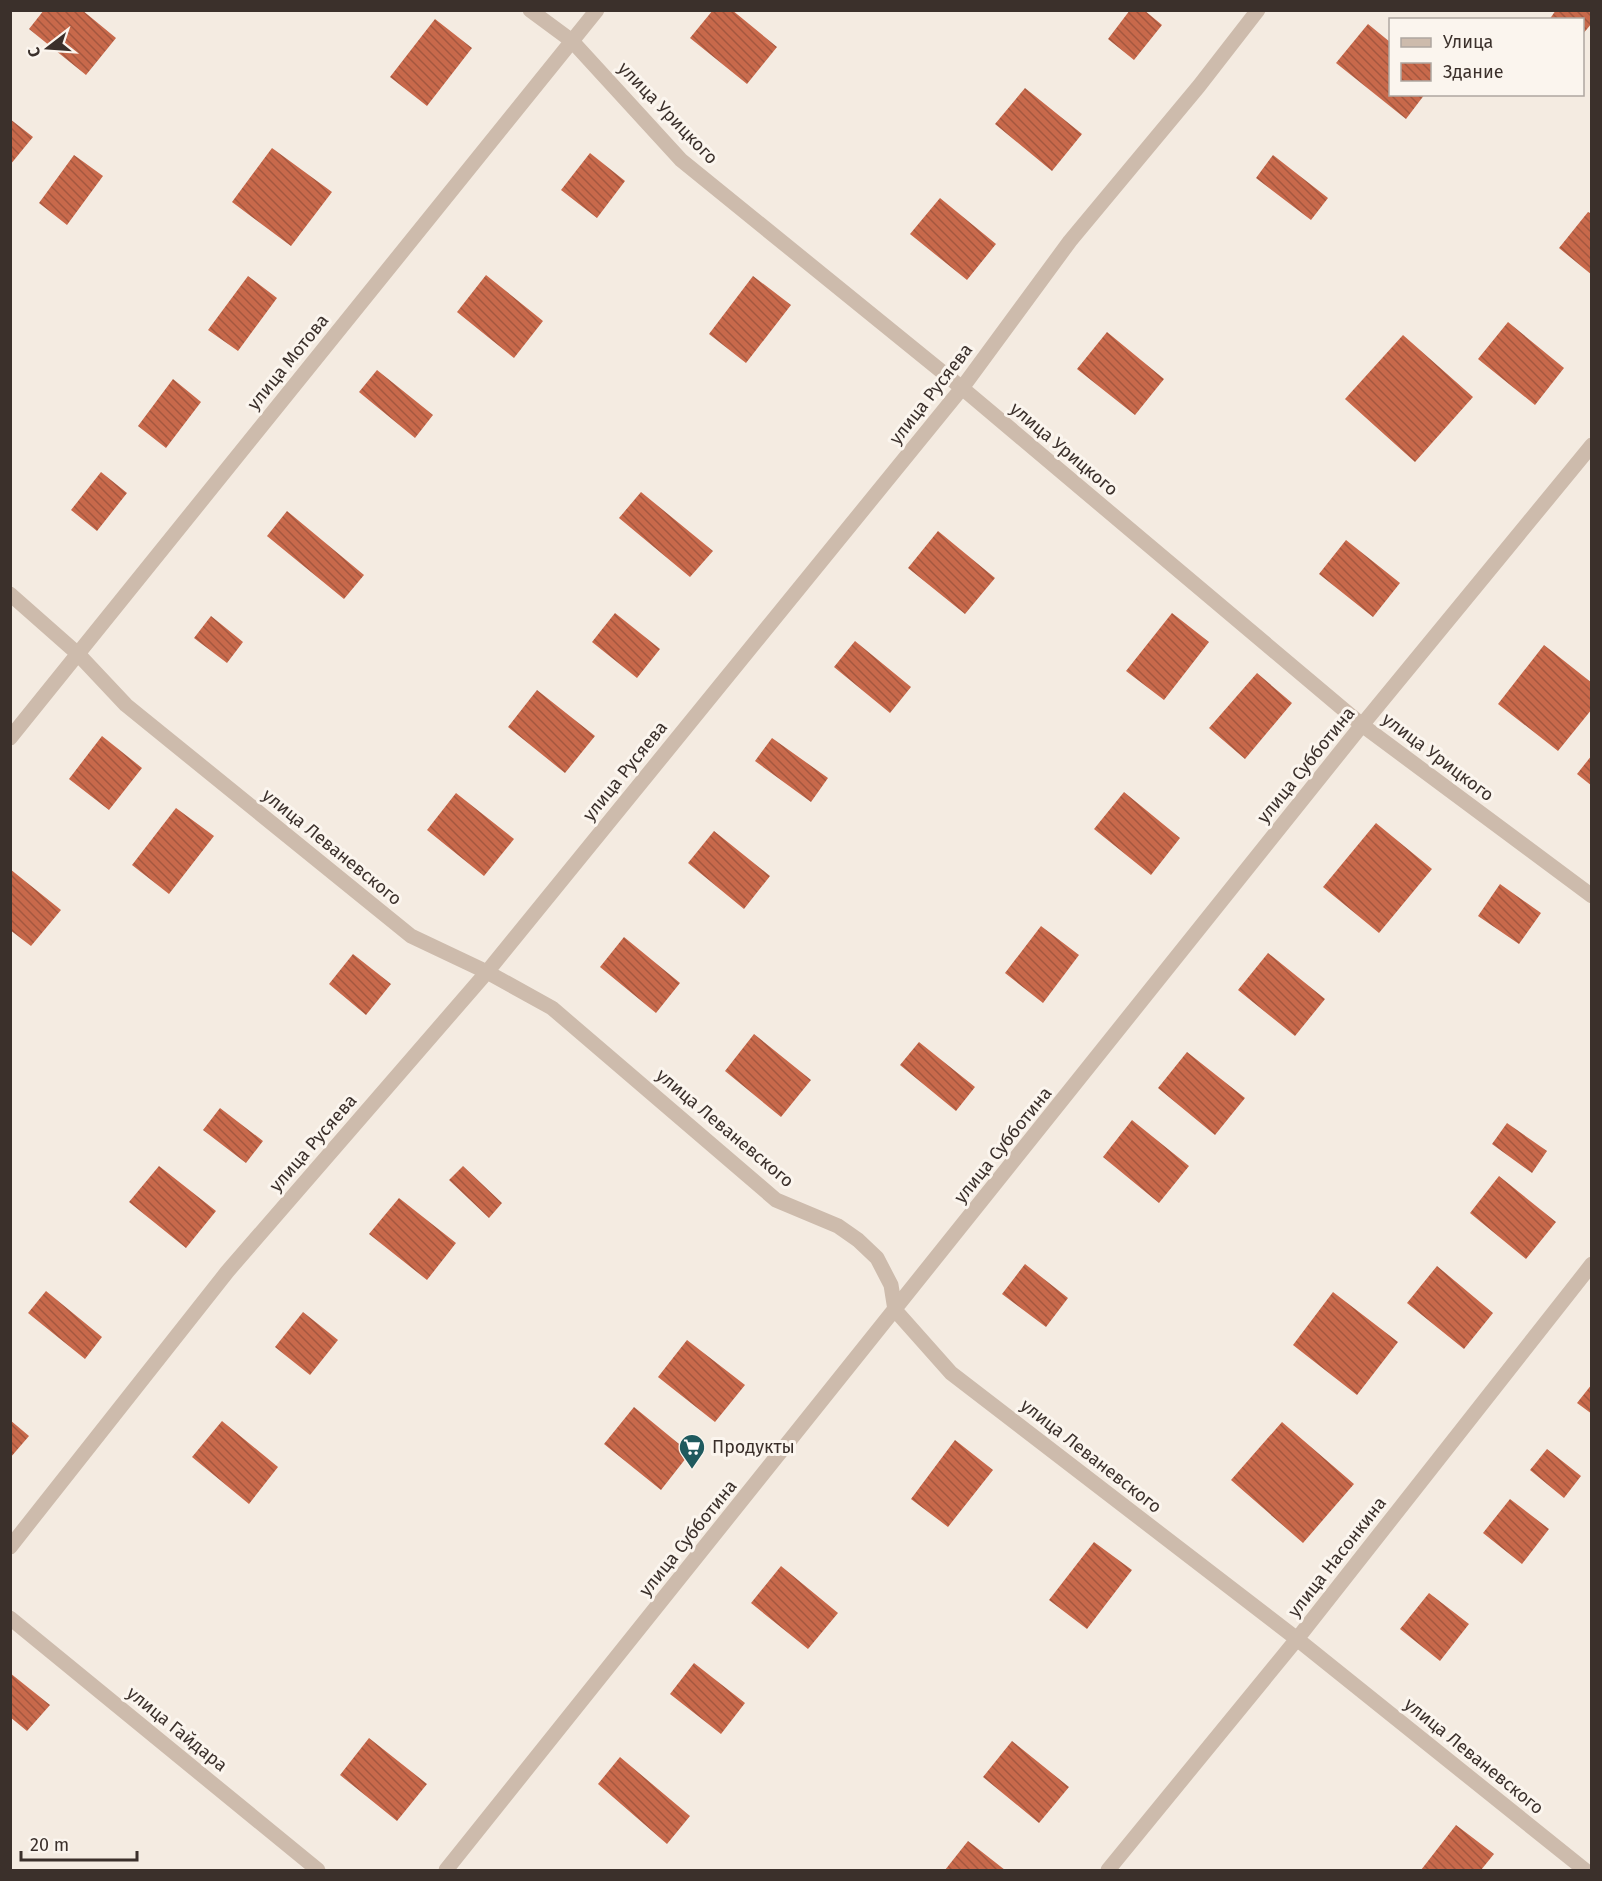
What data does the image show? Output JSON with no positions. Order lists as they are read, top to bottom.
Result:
{
  "streets": {
    "street": [
      "улица Урицкого",
      "улица Мотова",
      "улица Русяева",
      "улица Субботина",
      "улица Леваневского",
      "улица Насонкина",
      "улица Гайдара"
    ]
  },
  "crossings": [
    ["улица Урицкого", "улица Мотова"],
    ["улица Урицкого", "улица Русяева"],
    ["улица Урицкого", "улица Субботина"],
    ["улица Мотова", "улица Леваневского"],
    ["улица Русяева", "улица Леваневского"],
    ["улица Субботина", "улица Леваневского"],
    ["улица Леваневского", "улица Насонкина"]
  ],
  "places": {
    "supermarket": ["Продукты"]
  },
  "legend": ["Улица", "Здание"],
  "scale_bar": "20 m",
  "north": "left"
}
